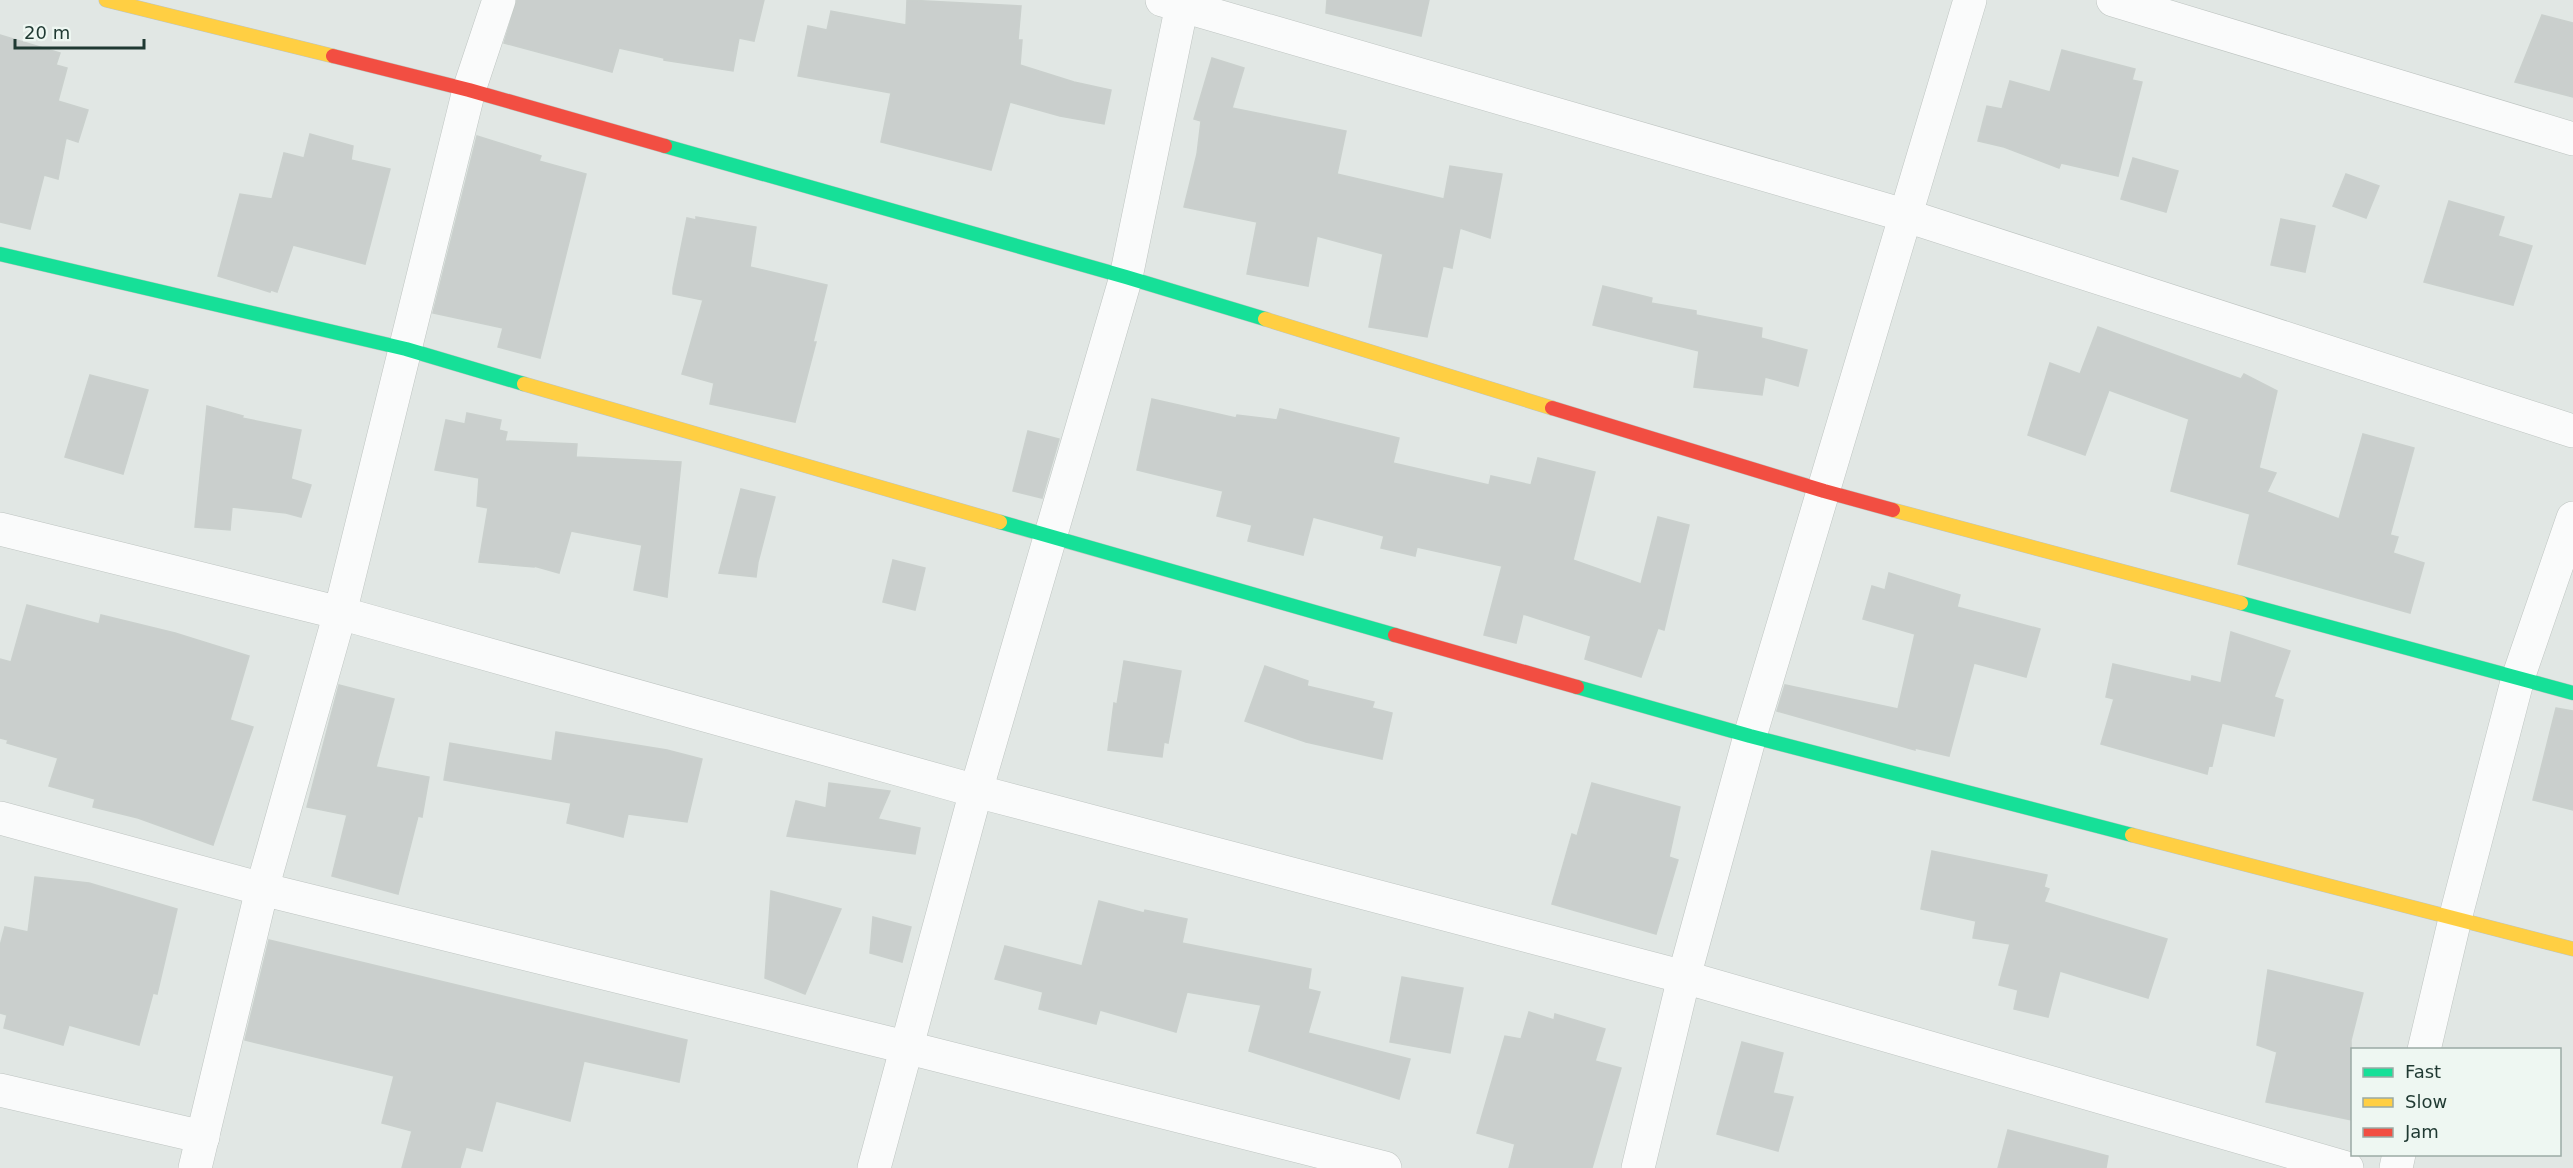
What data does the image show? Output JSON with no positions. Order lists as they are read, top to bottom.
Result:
{
  "legend": ["Fast", "Slow", "Jam"],
  "scale_bar": "20 m"
}
